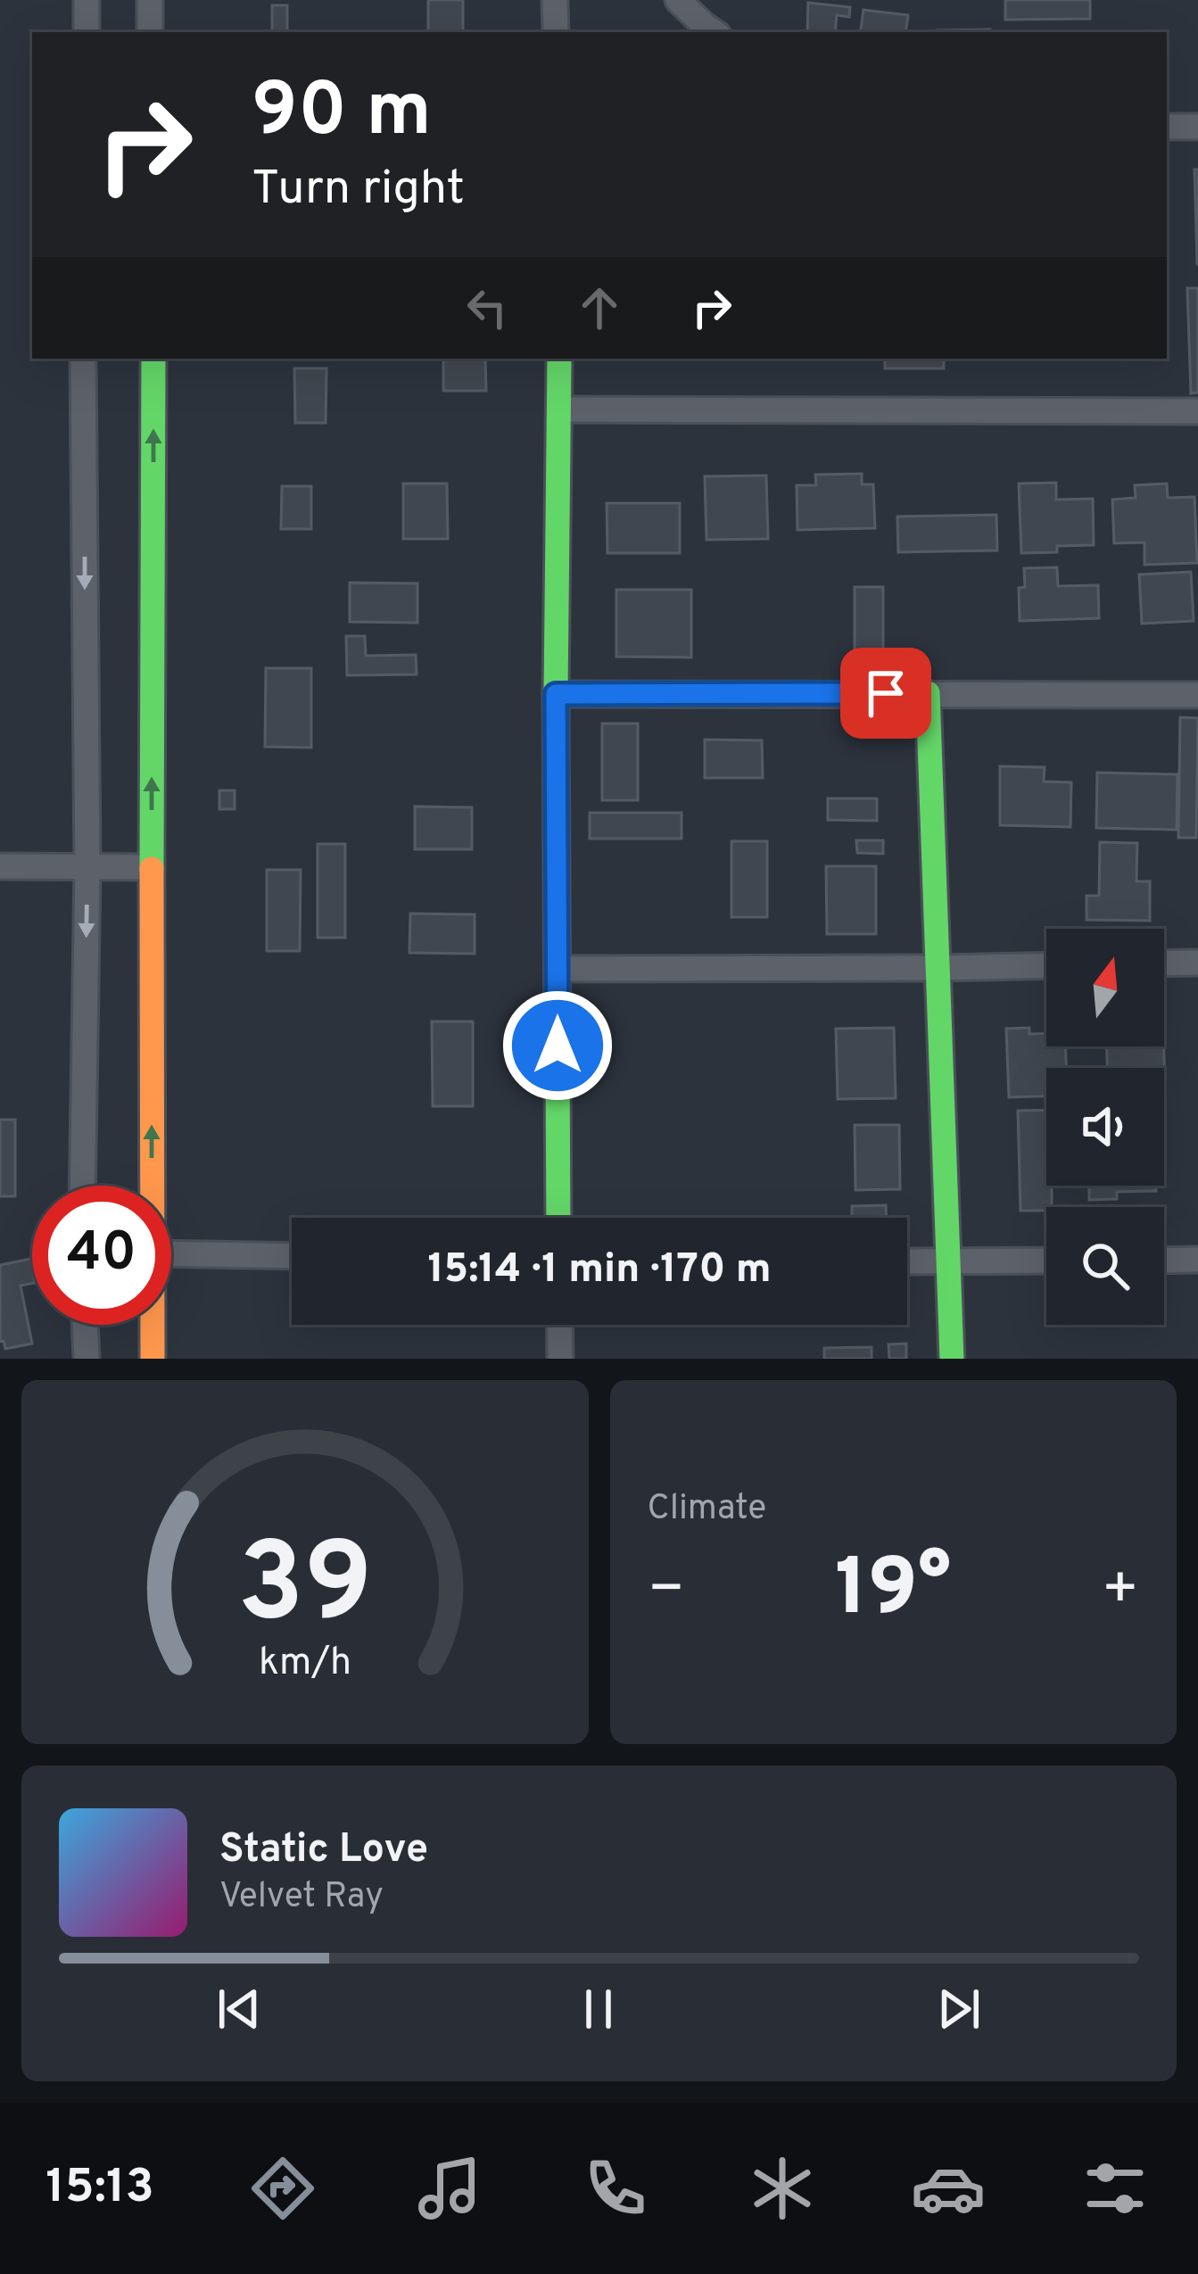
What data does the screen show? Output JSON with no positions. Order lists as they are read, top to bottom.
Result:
{
  "north": "top",
  "page": {
    "turn": ["90 m", "Turn right"],
    "limit": "40",
    "trip": "15:14 · 1 min · 170 m",
    "tile": "Climate",
    "heat": ["−", "19°", "+"],
    "song": ["Static Love", "Velvet Ray"],
    "tabs": "15:13",
    "gauge": ["39", "km/h"]
  }
}
